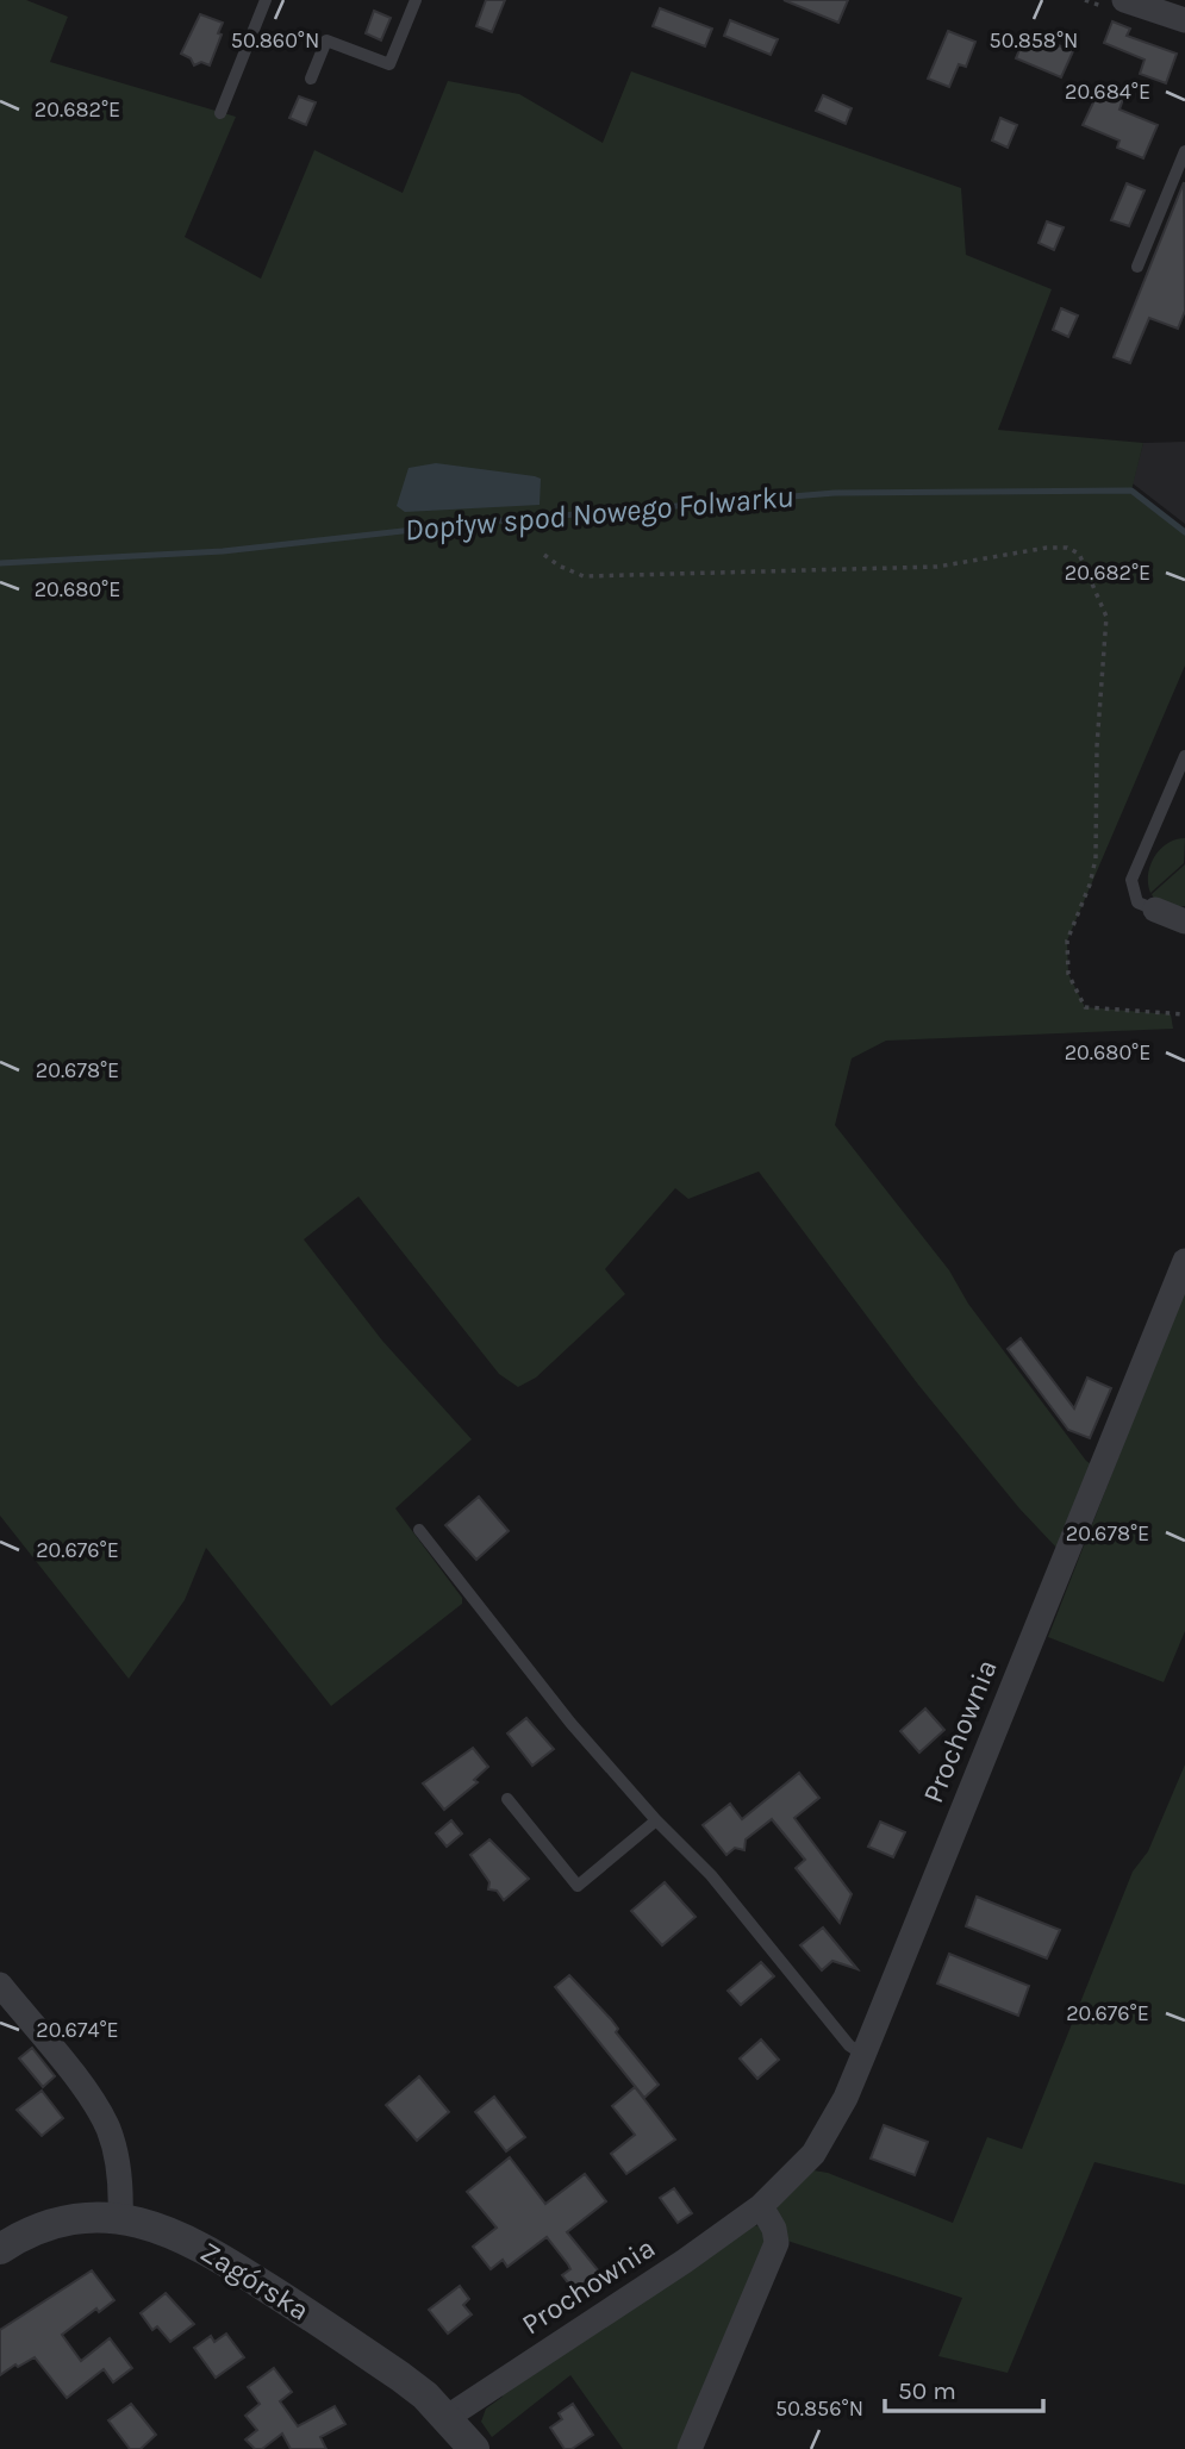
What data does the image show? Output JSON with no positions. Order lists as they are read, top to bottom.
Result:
{
  "streets": {
    "street": ["Prochownia", "Zagórska"]
  },
  "crossings": [
    ["Prochownia", "Zagórska"]
  ],
  "water": ["Dopływ spod Nowego Folwarku"],
  "scale_bar": "50 m",
  "coordinates": [
    "50.860°N",
    "50.858°N",
    "20.684°E",
    "20.682°E",
    "20.680°E",
    "20.678°E",
    "20.676°E",
    "20.674°E",
    "50.856°N"
  ]
}
